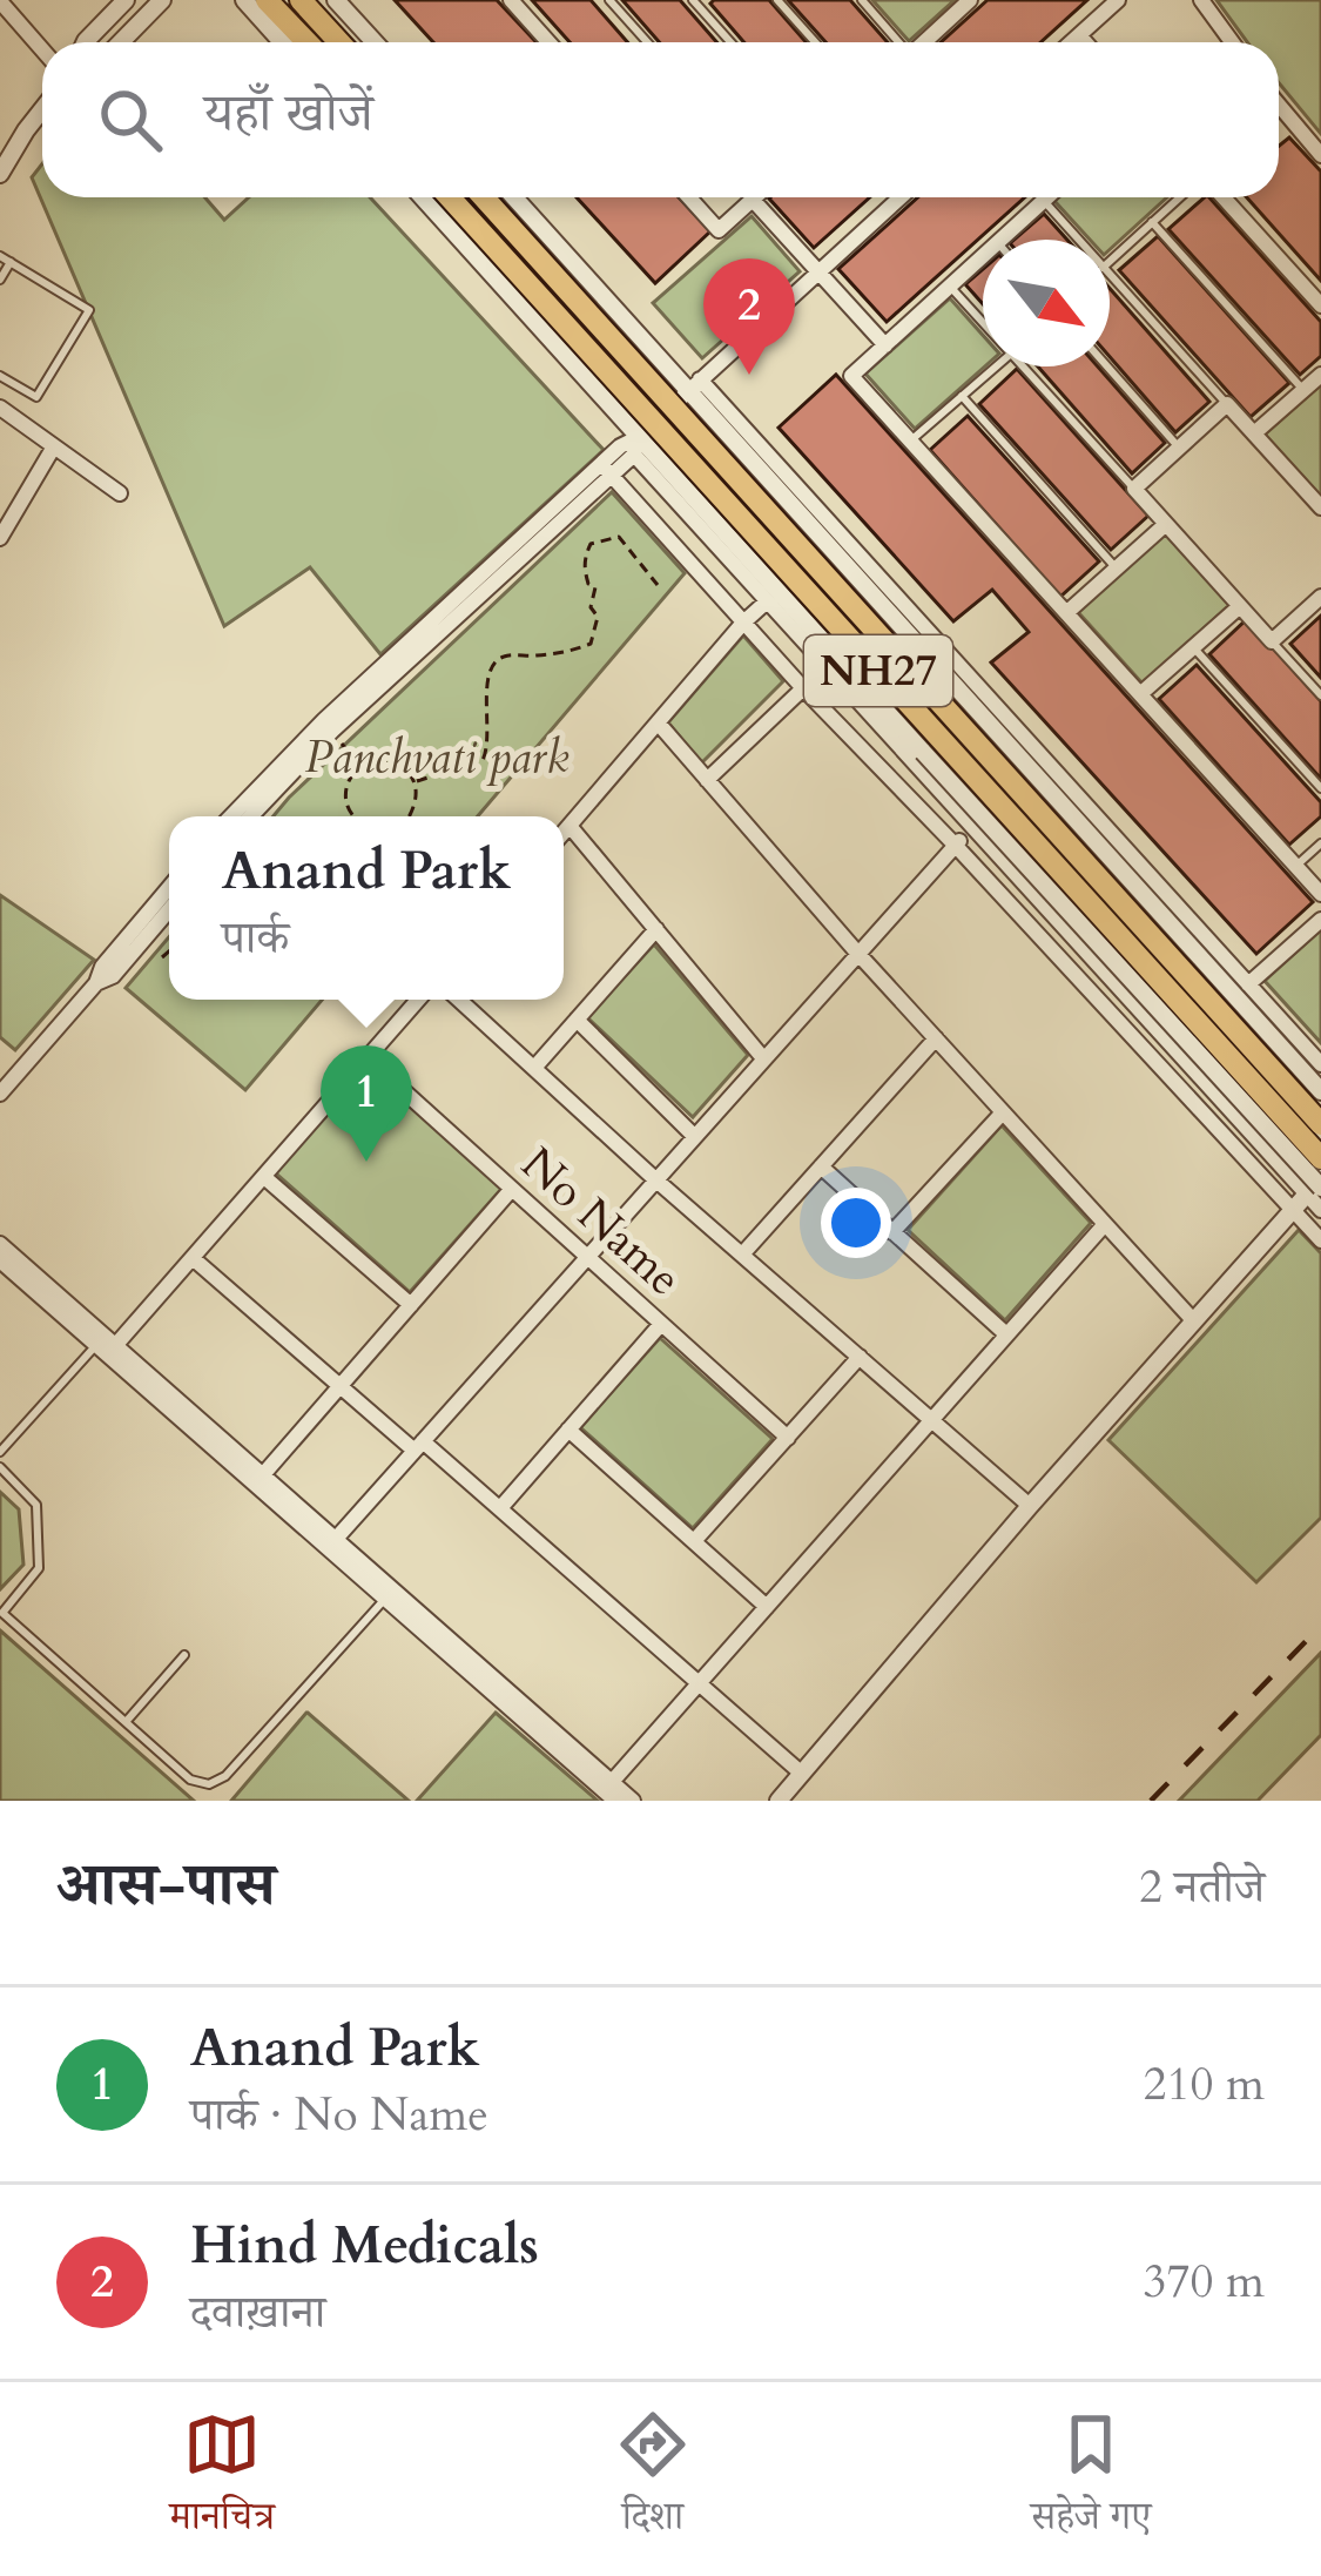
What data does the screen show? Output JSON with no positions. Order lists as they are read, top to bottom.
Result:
{
  "streets": {
    "highway": ["NH27"],
    "street": ["No Name"]
  },
  "parks": ["Panchvati park"],
  "north": "bottom right",
  "page": {
    "search": "यहाँ खोजें",
    "pins": ["2", "1"],
    "popup": ["Anand Park", "पार्क"],
    "heading": ["आस-पास", "2 नतीजे"],
    "list": [
      {
        "mark": "1",
        "name": "Anand Park",
        "note": "पार्क · No Name",
        "value": "210 m"
      },
      {
        "mark": "2",
        "name": "Hind Medicals",
        "note": "दवाख़ाना",
        "value": "370 m"
      }
    ],
    "nav": ["मानचित्र", "दिशा", "सहेजे गए"]
  }
}
